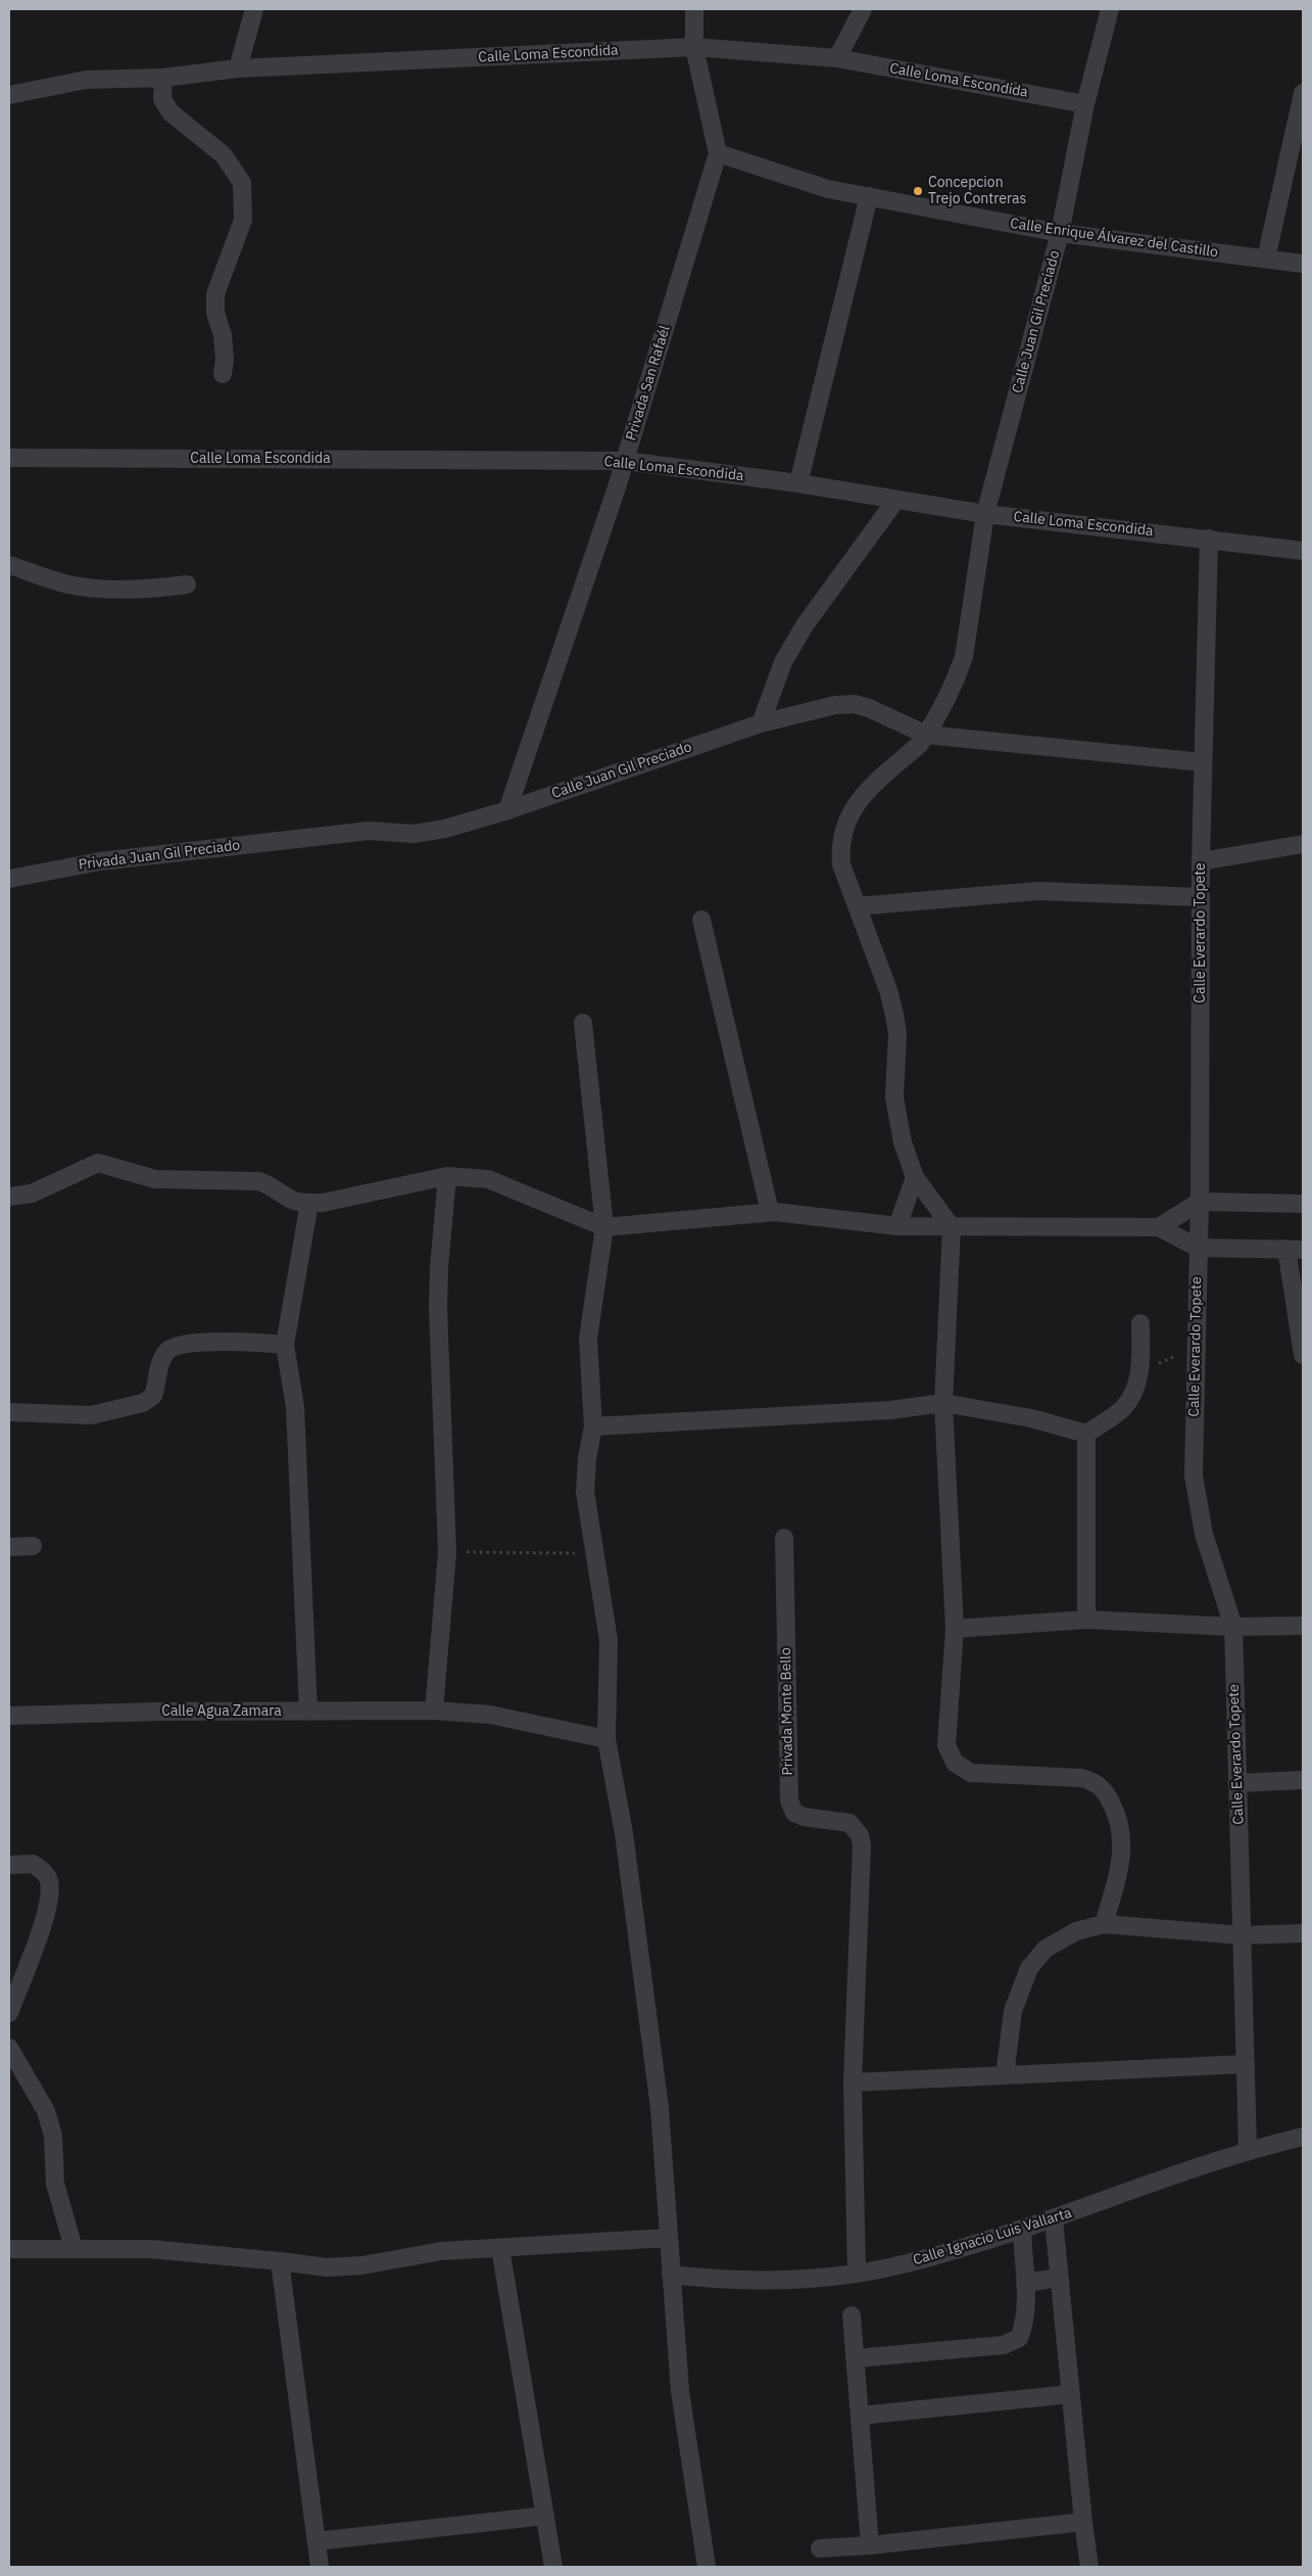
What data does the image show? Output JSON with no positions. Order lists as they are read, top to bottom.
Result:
{
  "streets": {
    "street": [
      "Calle Loma Escondida",
      "Calle Enrique Álvarez del Castillo",
      "Calle Juan Gil Preciado",
      "Privada San Rafaél",
      "Privada Juan Gil Preciado",
      "Calle Everardo Topete",
      "Calle Agua Zamara",
      "Privada Monte Bello",
      "Calle Ignacio Luis Vallarta"
    ]
  },
  "crossings": [
    ["Calle Loma Escondida", "Calle Juan Gil Preciado"],
    ["Calle Loma Escondida", "Privada San Rafaél"],
    ["Calle Loma Escondida", "Calle Everardo Topete"],
    ["Calle Enrique Álvarez del Castillo", "Calle Juan Gil Preciado"],
    ["Calle Enrique Álvarez del Castillo", "Privada San Rafaél"],
    ["Calle Juan Gil Preciado", "Privada San Rafaél"],
    ["Calle Juan Gil Preciado", "Privada Juan Gil Preciado"],
    ["Calle Juan Gil Preciado", "Calle Everardo Topete"],
    ["Calle Everardo Topete", "Calle Ignacio Luis Vallarta"]
  ],
  "places": ["Concepcion Trejo Contreras"]
}
